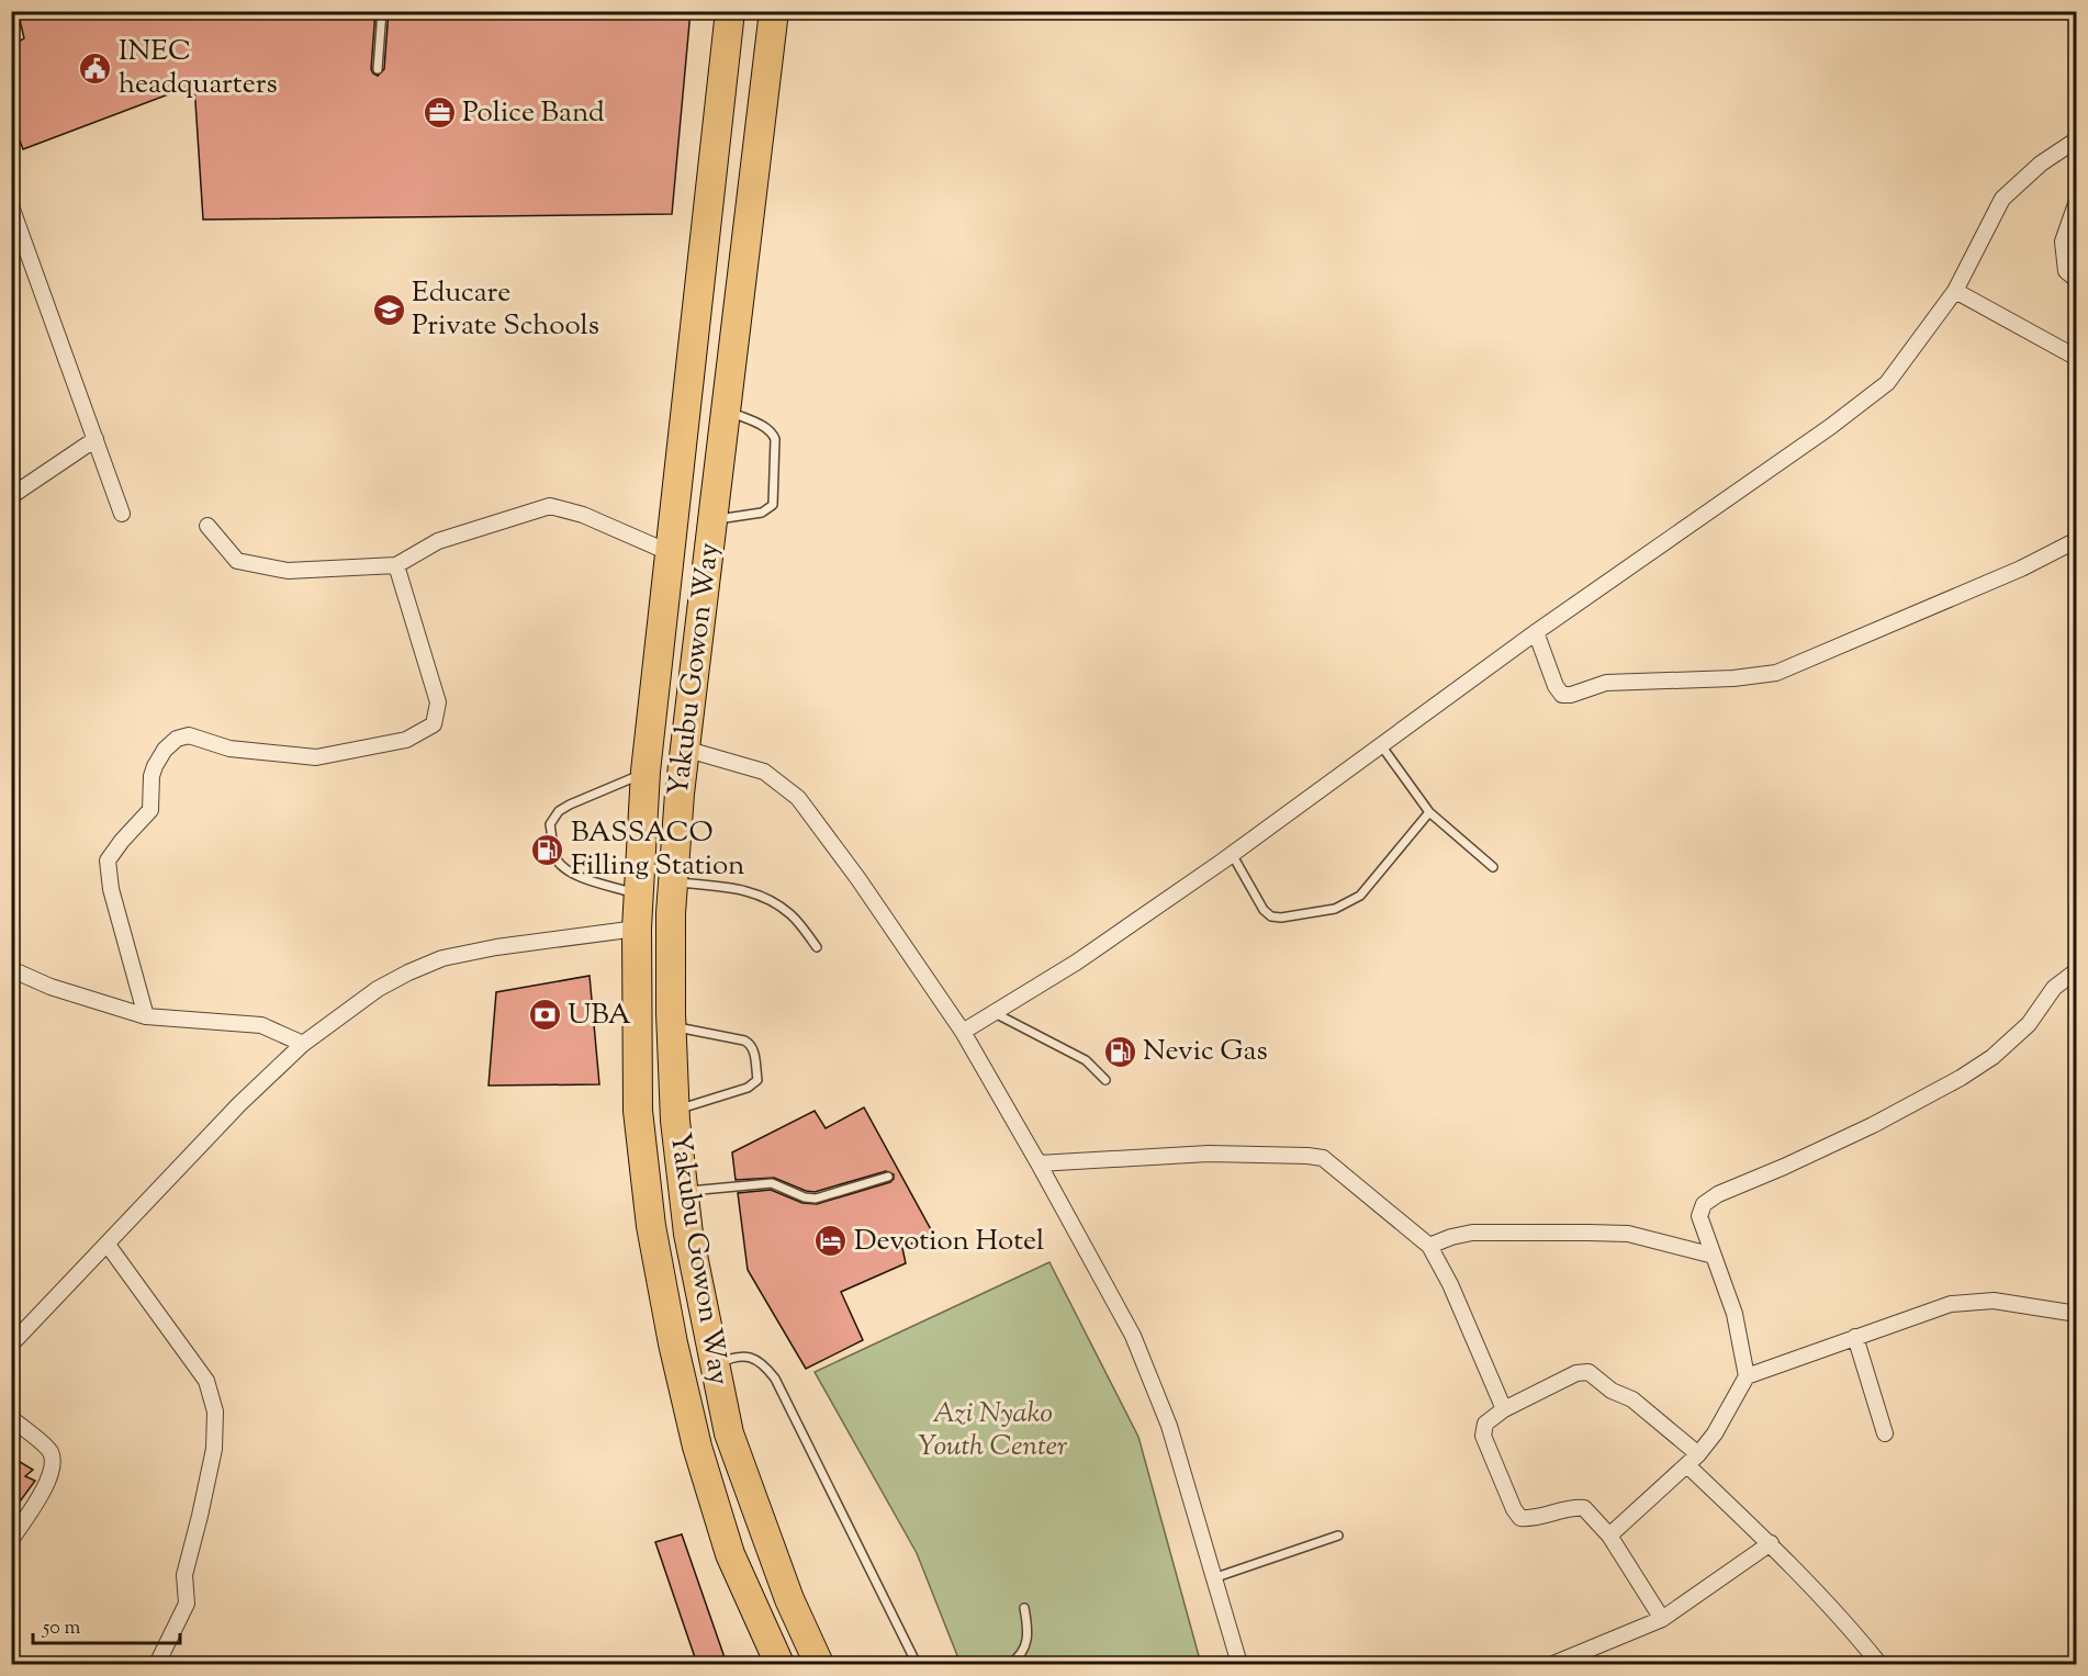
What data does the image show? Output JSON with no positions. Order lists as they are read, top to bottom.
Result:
{
  "streets": {
    "highway": ["Yakubu Gowon Way"]
  },
  "parks": ["Azi Nyako Youth Center"],
  "places": {
    "public building": ["INEC headquarters"],
    "office": ["Police Band"],
    "school or university": ["Educare Private Schools"],
    "fuel station": ["BASSACO Filling Station", "Nevic Gas"],
    "bank": ["UBA"],
    "hotel": ["Devotion Hotel"]
  },
  "scale_bar": "50 m"
}
